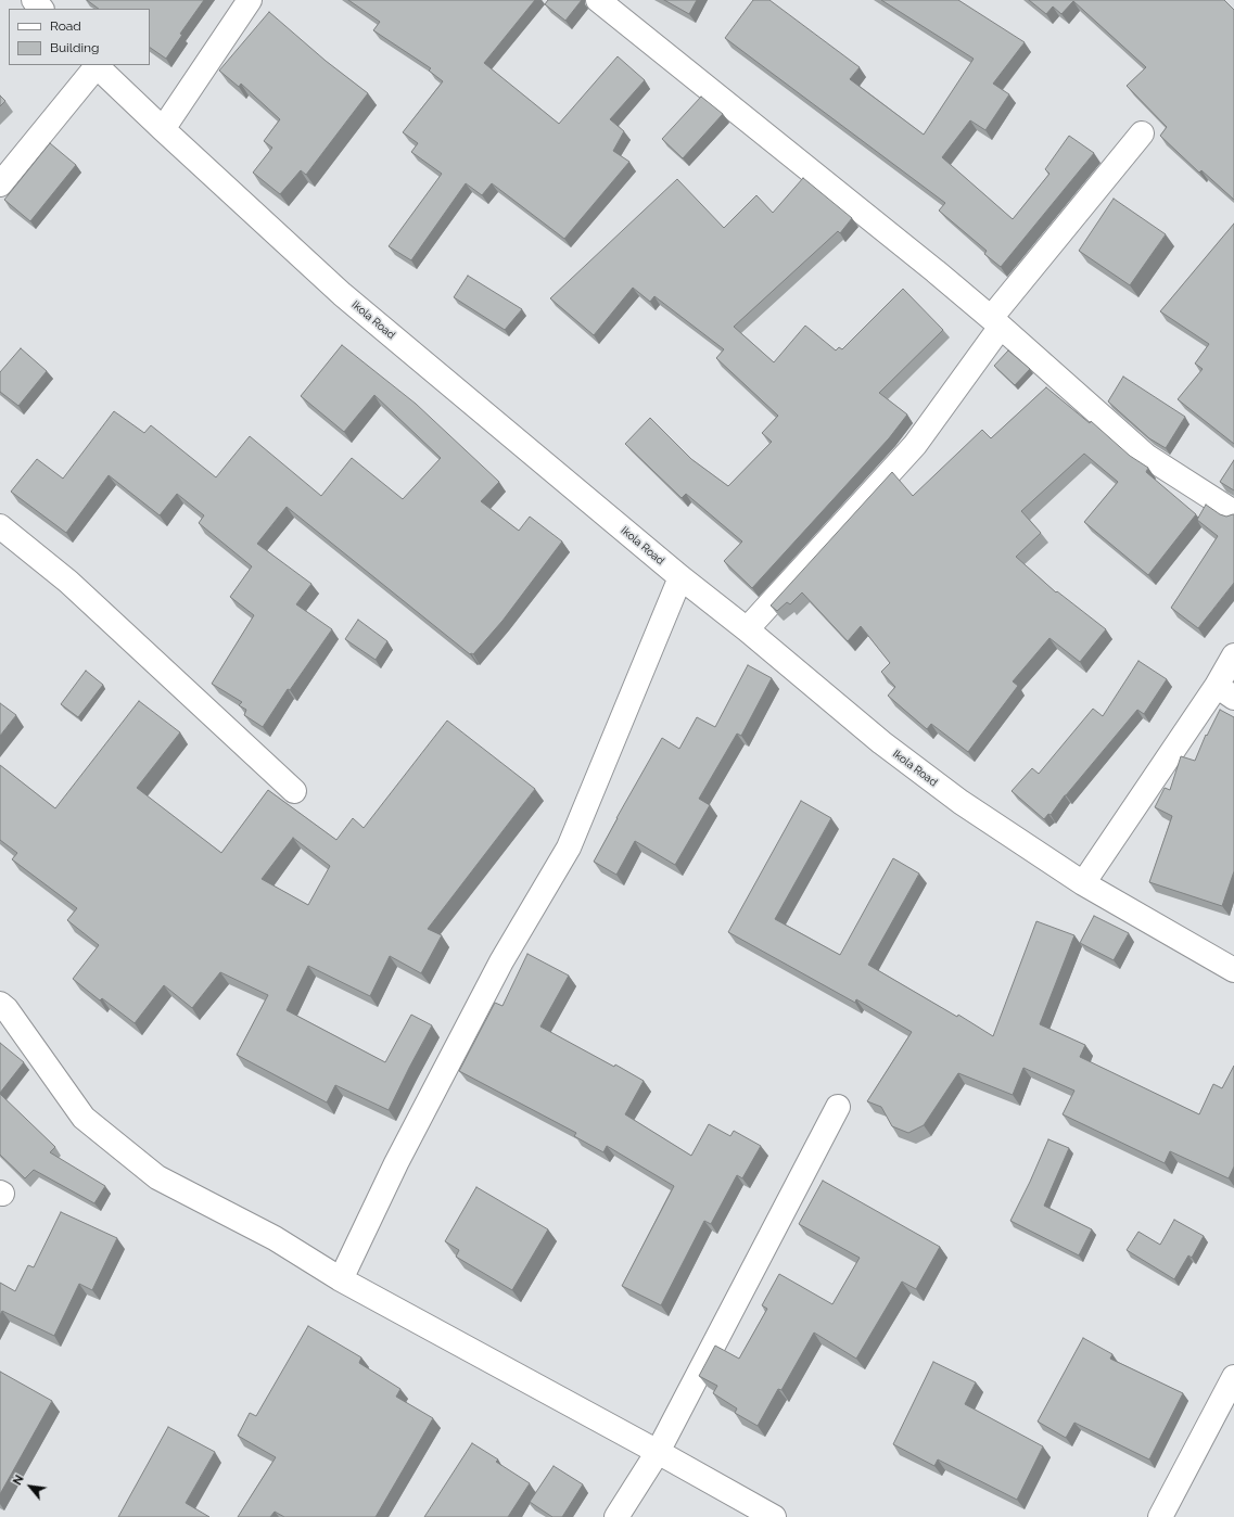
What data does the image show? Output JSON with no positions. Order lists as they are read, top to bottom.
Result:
{
  "streets": {
    "street": ["Ikola Road"]
  },
  "legend": ["Road", "Building"],
  "north": "top left"
}
